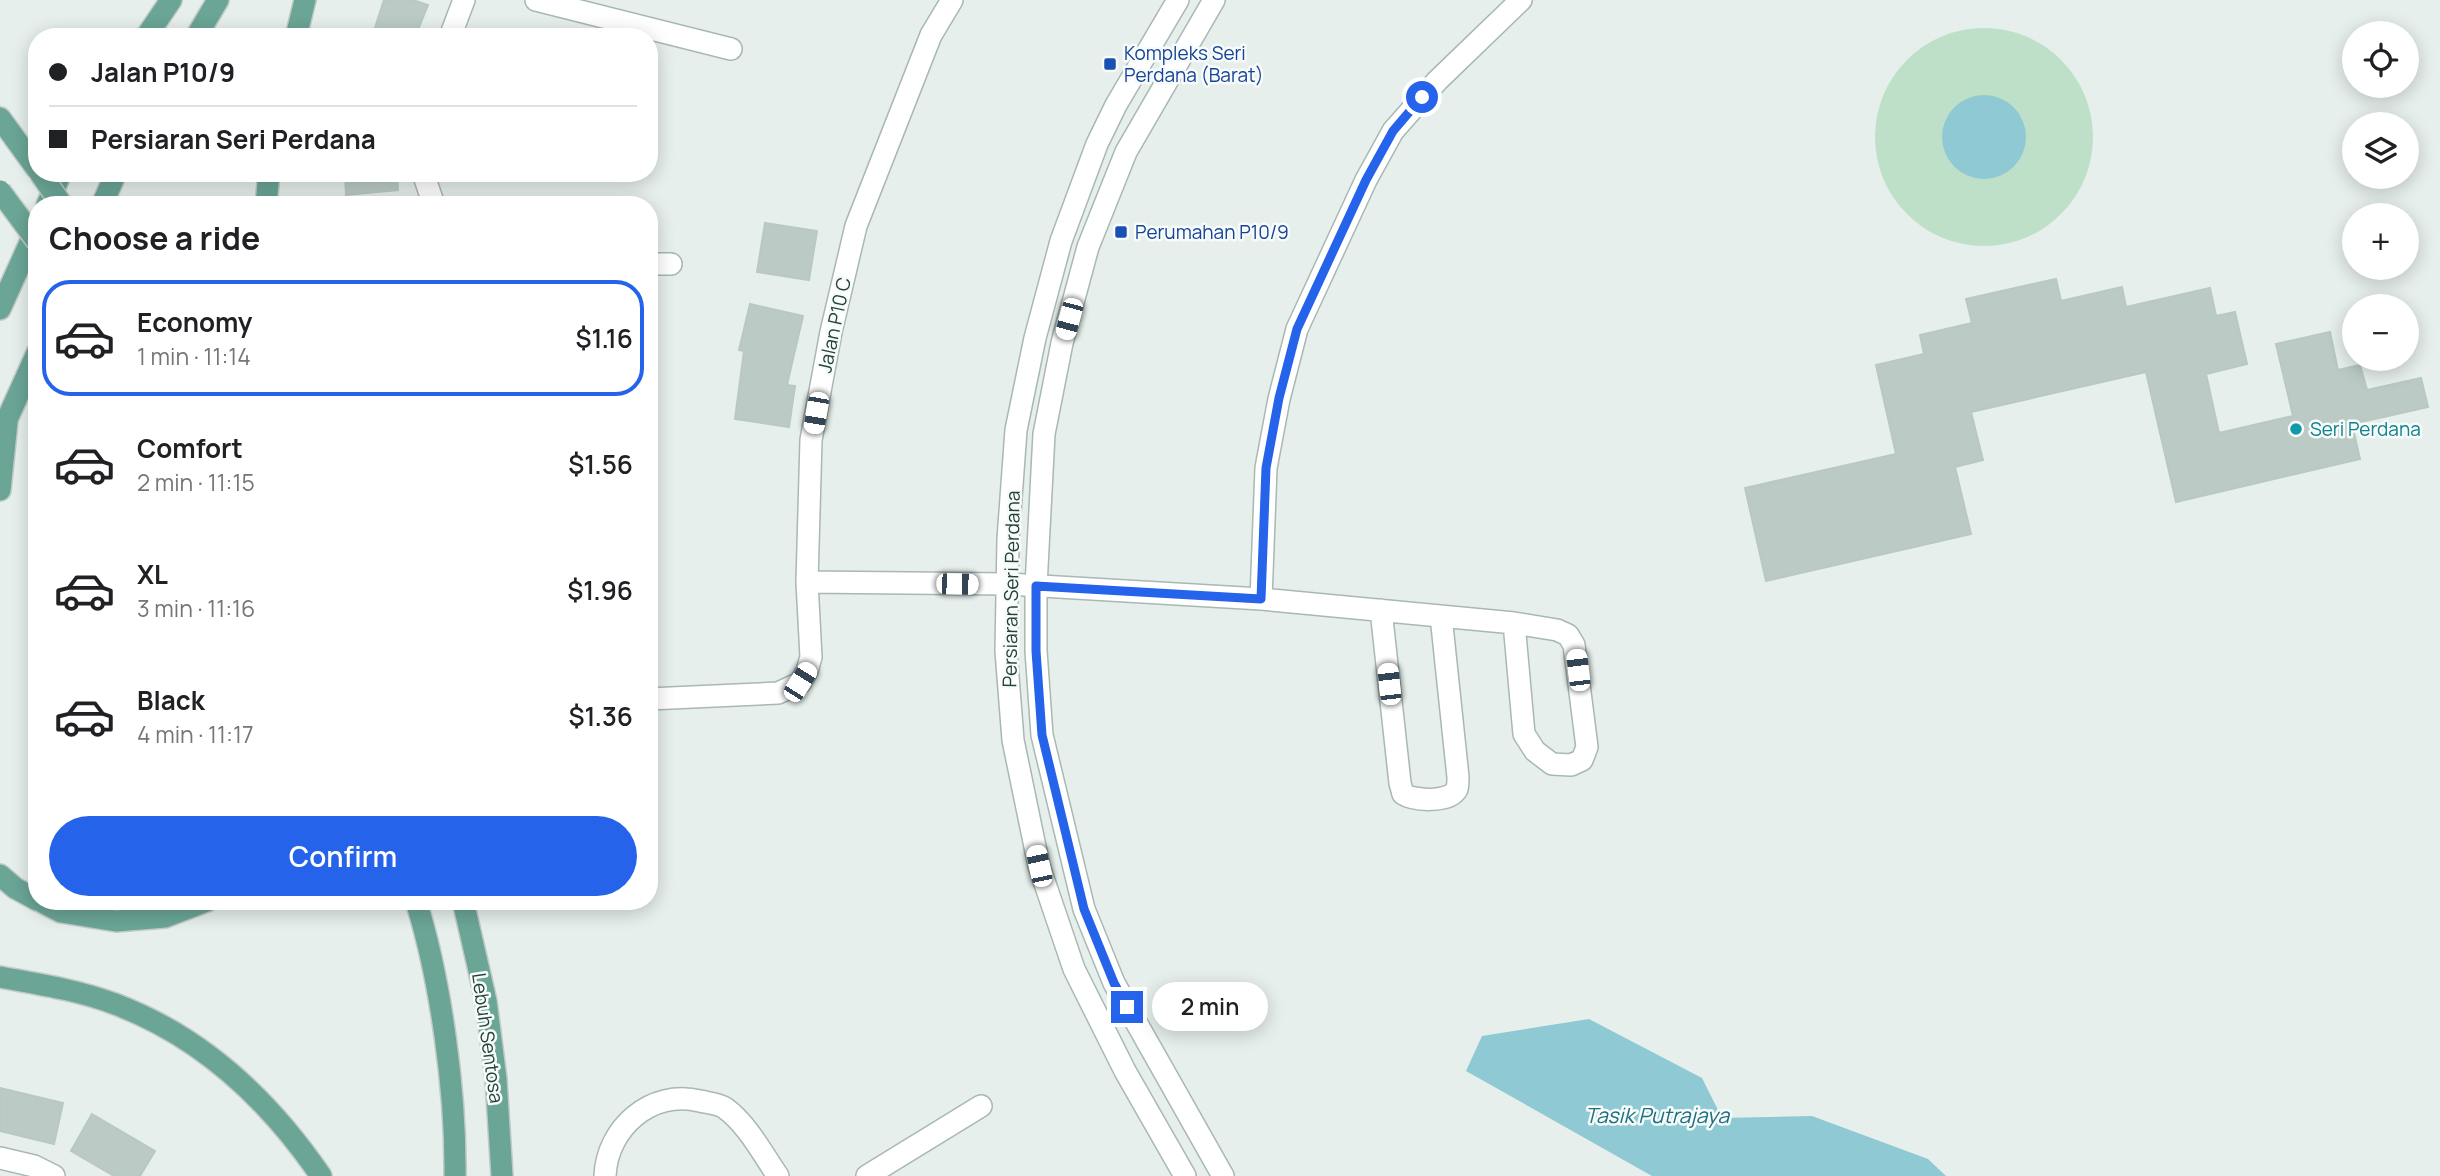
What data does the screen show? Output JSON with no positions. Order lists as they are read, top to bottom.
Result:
{
  "streets": {
    "main road": ["Lebuh Sentosa"],
    "street": ["Jalan P10 C", "Persiaran Seri Perdana"]
  },
  "water": ["Tasik Putrajaya"],
  "places": {
    "transit": ["Kompleks Seri Perdana (Barat)", "Perumahan P10/9"],
    "other": ["Seri Perdana"]
  },
  "page": {
    "map_buttons": ["+", "−"],
    "banner": ["Jalan P10/9", "Persiaran Seri Perdana"],
    "heading": "Choose a ride",
    "list": [
      {
        "name": "Economy",
        "note": "1 min · 11:14",
        "value": "$1.16"
      },
      {
        "name": "Comfort",
        "note": "2 min · 11:15",
        "value": "$1.56"
      },
      {
        "name": "XL",
        "note": "3 min · 11:16",
        "value": "$1.96"
      },
      {
        "name": "Black",
        "note": "4 min · 11:17",
        "value": "$1.36"
      }
    ],
    "buttons": "Confirm",
    "bubble": "2 min"
  }
}
